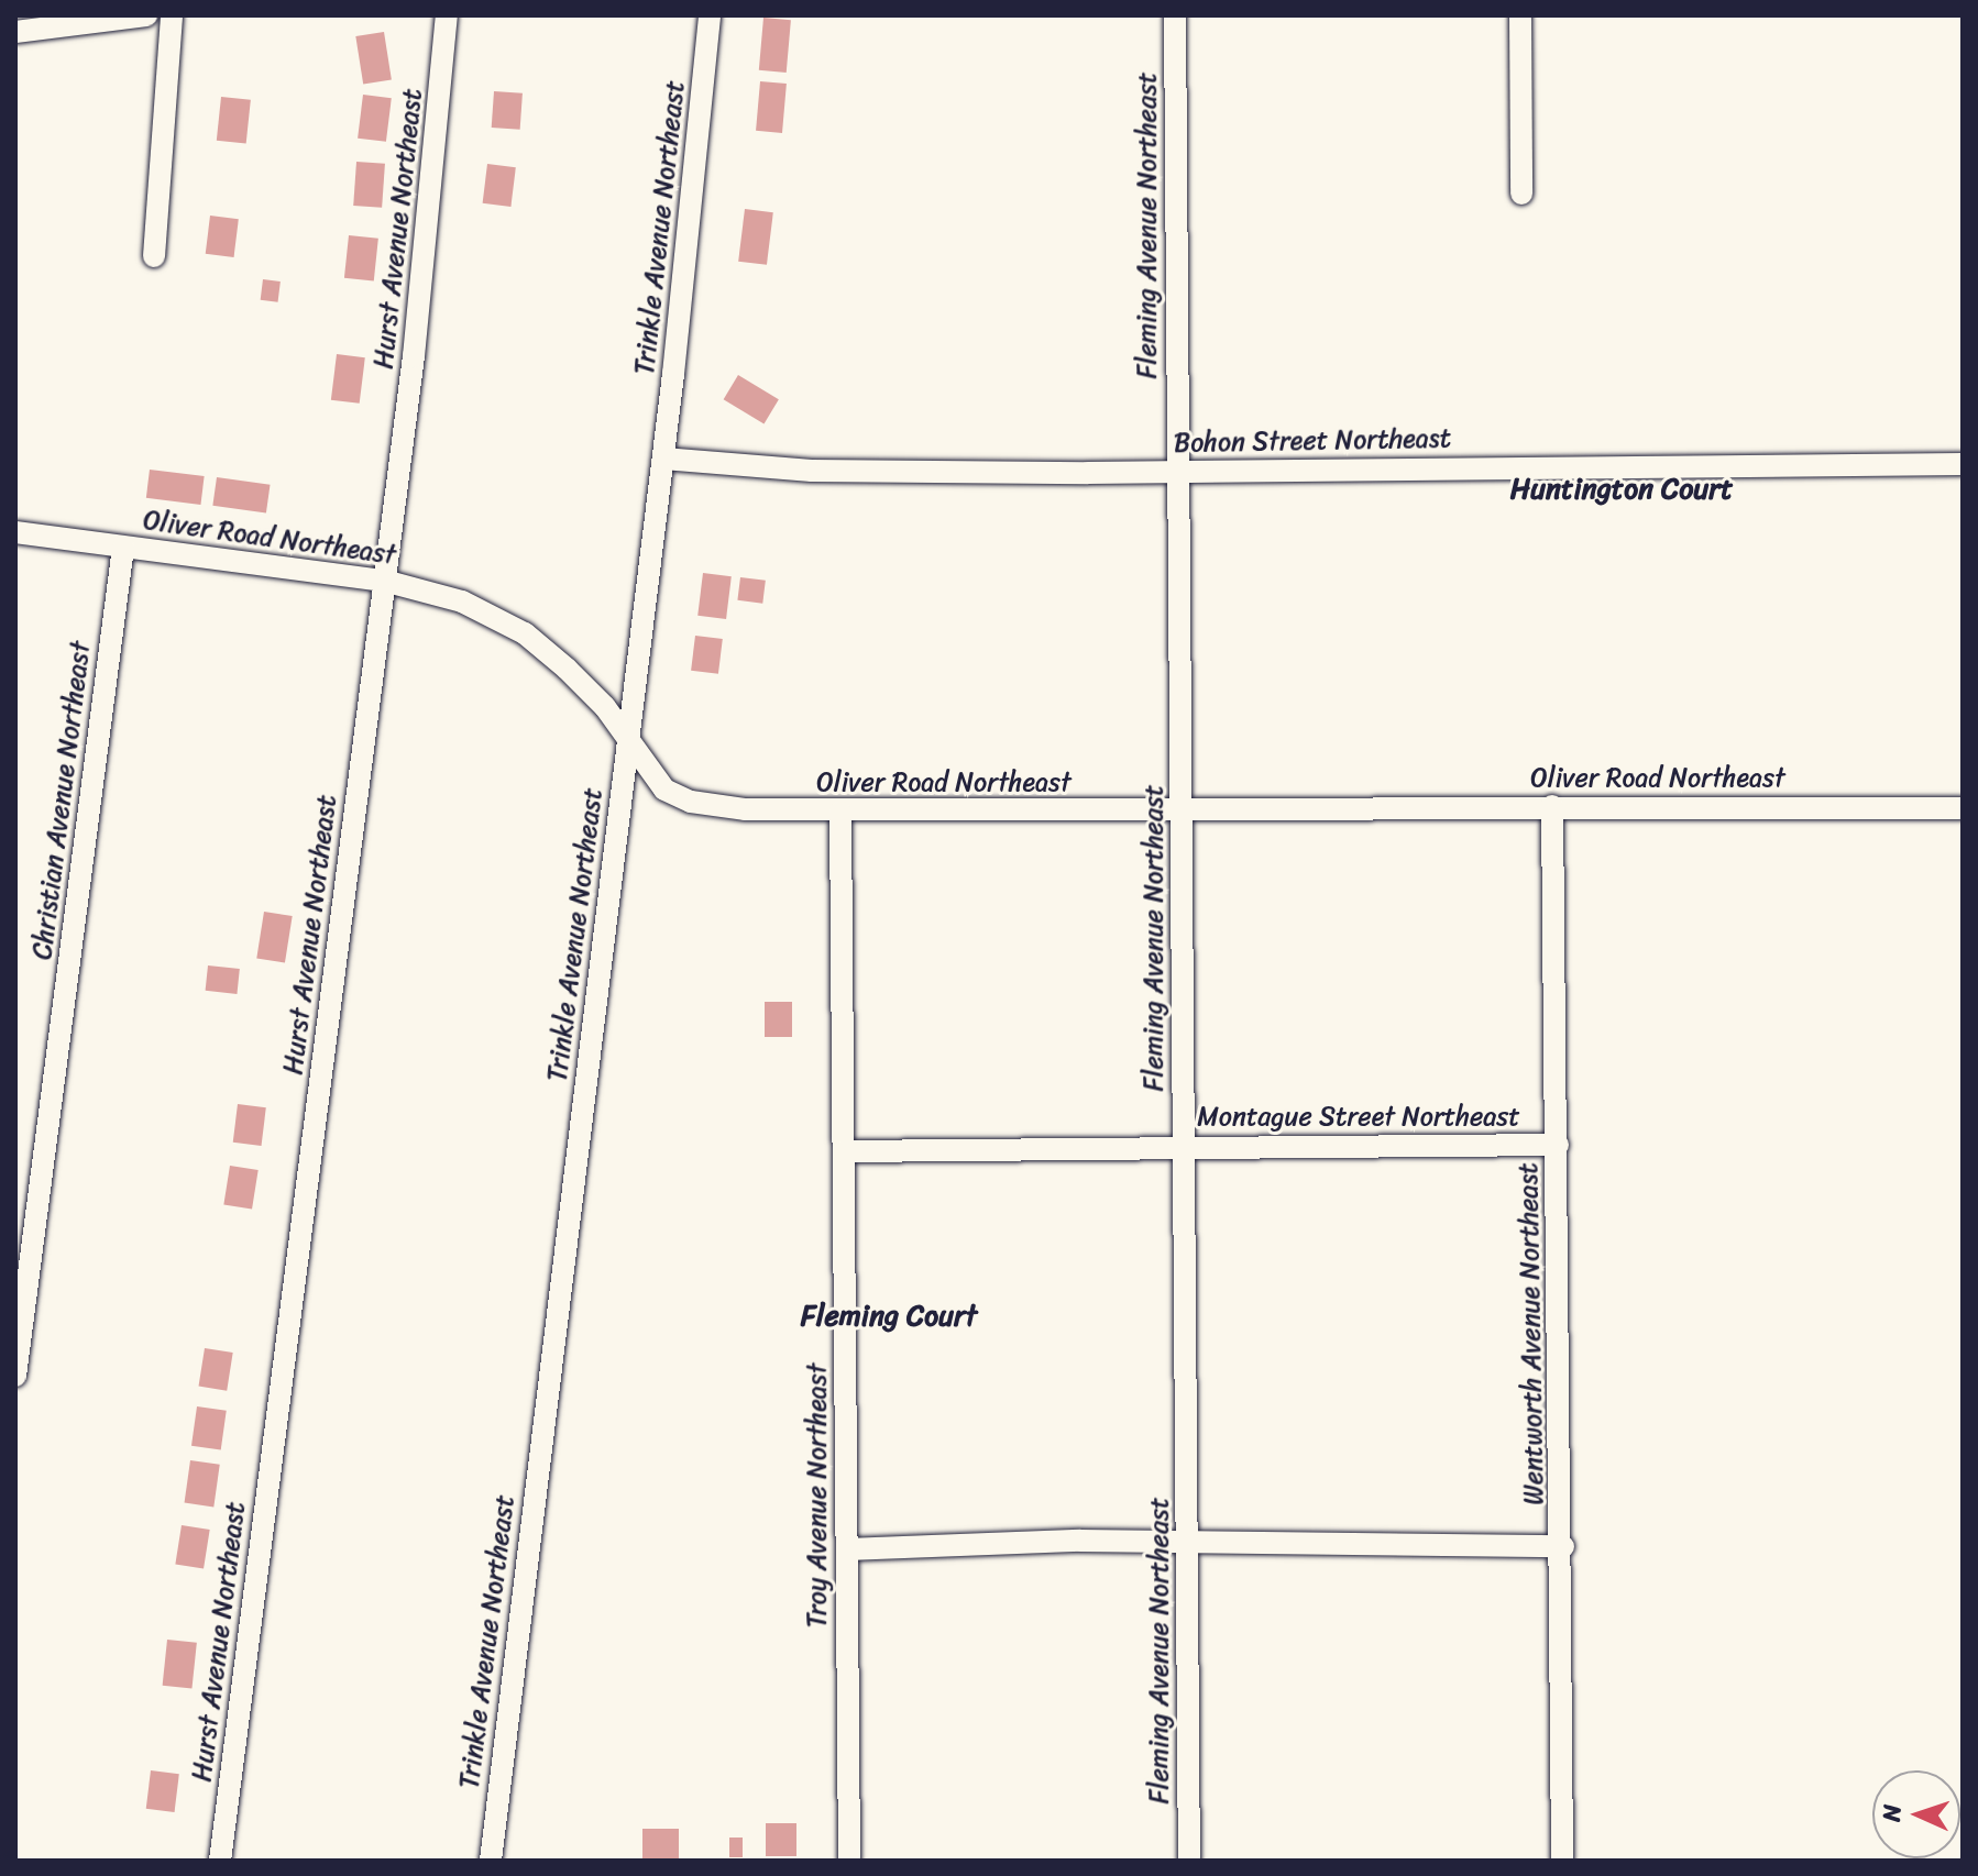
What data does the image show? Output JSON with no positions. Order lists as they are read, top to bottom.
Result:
{
  "streets": {
    "street": [
      "Fleming Avenue Northeast",
      "Trinkle Avenue Northeast",
      "Hurst Avenue Northeast",
      "Bohon Street Northeast",
      "Oliver Road Northeast",
      "Christian Avenue Northeast",
      "Montague Street Northeast",
      "Wentworth Avenue Northeast",
      "Troy Avenue Northeast"
    ]
  },
  "crossings": [
    ["Fleming Avenue Northeast", "Bohon Street Northeast"],
    ["Fleming Avenue Northeast", "Oliver Road Northeast"],
    ["Fleming Avenue Northeast", "Montague Street Northeast"],
    ["Trinkle Avenue Northeast", "Bohon Street Northeast"],
    ["Trinkle Avenue Northeast", "Oliver Road Northeast"],
    ["Hurst Avenue Northeast", "Oliver Road Northeast"],
    ["Oliver Road Northeast", "Christian Avenue Northeast"],
    ["Oliver Road Northeast", "Wentworth Avenue Northeast"],
    ["Oliver Road Northeast", "Troy Avenue Northeast"],
    ["Montague Street Northeast", "Wentworth Avenue Northeast"],
    ["Montague Street Northeast", "Troy Avenue Northeast"]
  ],
  "districts": ["Huntington Court", "Fleming Court"],
  "north": "left"
}
